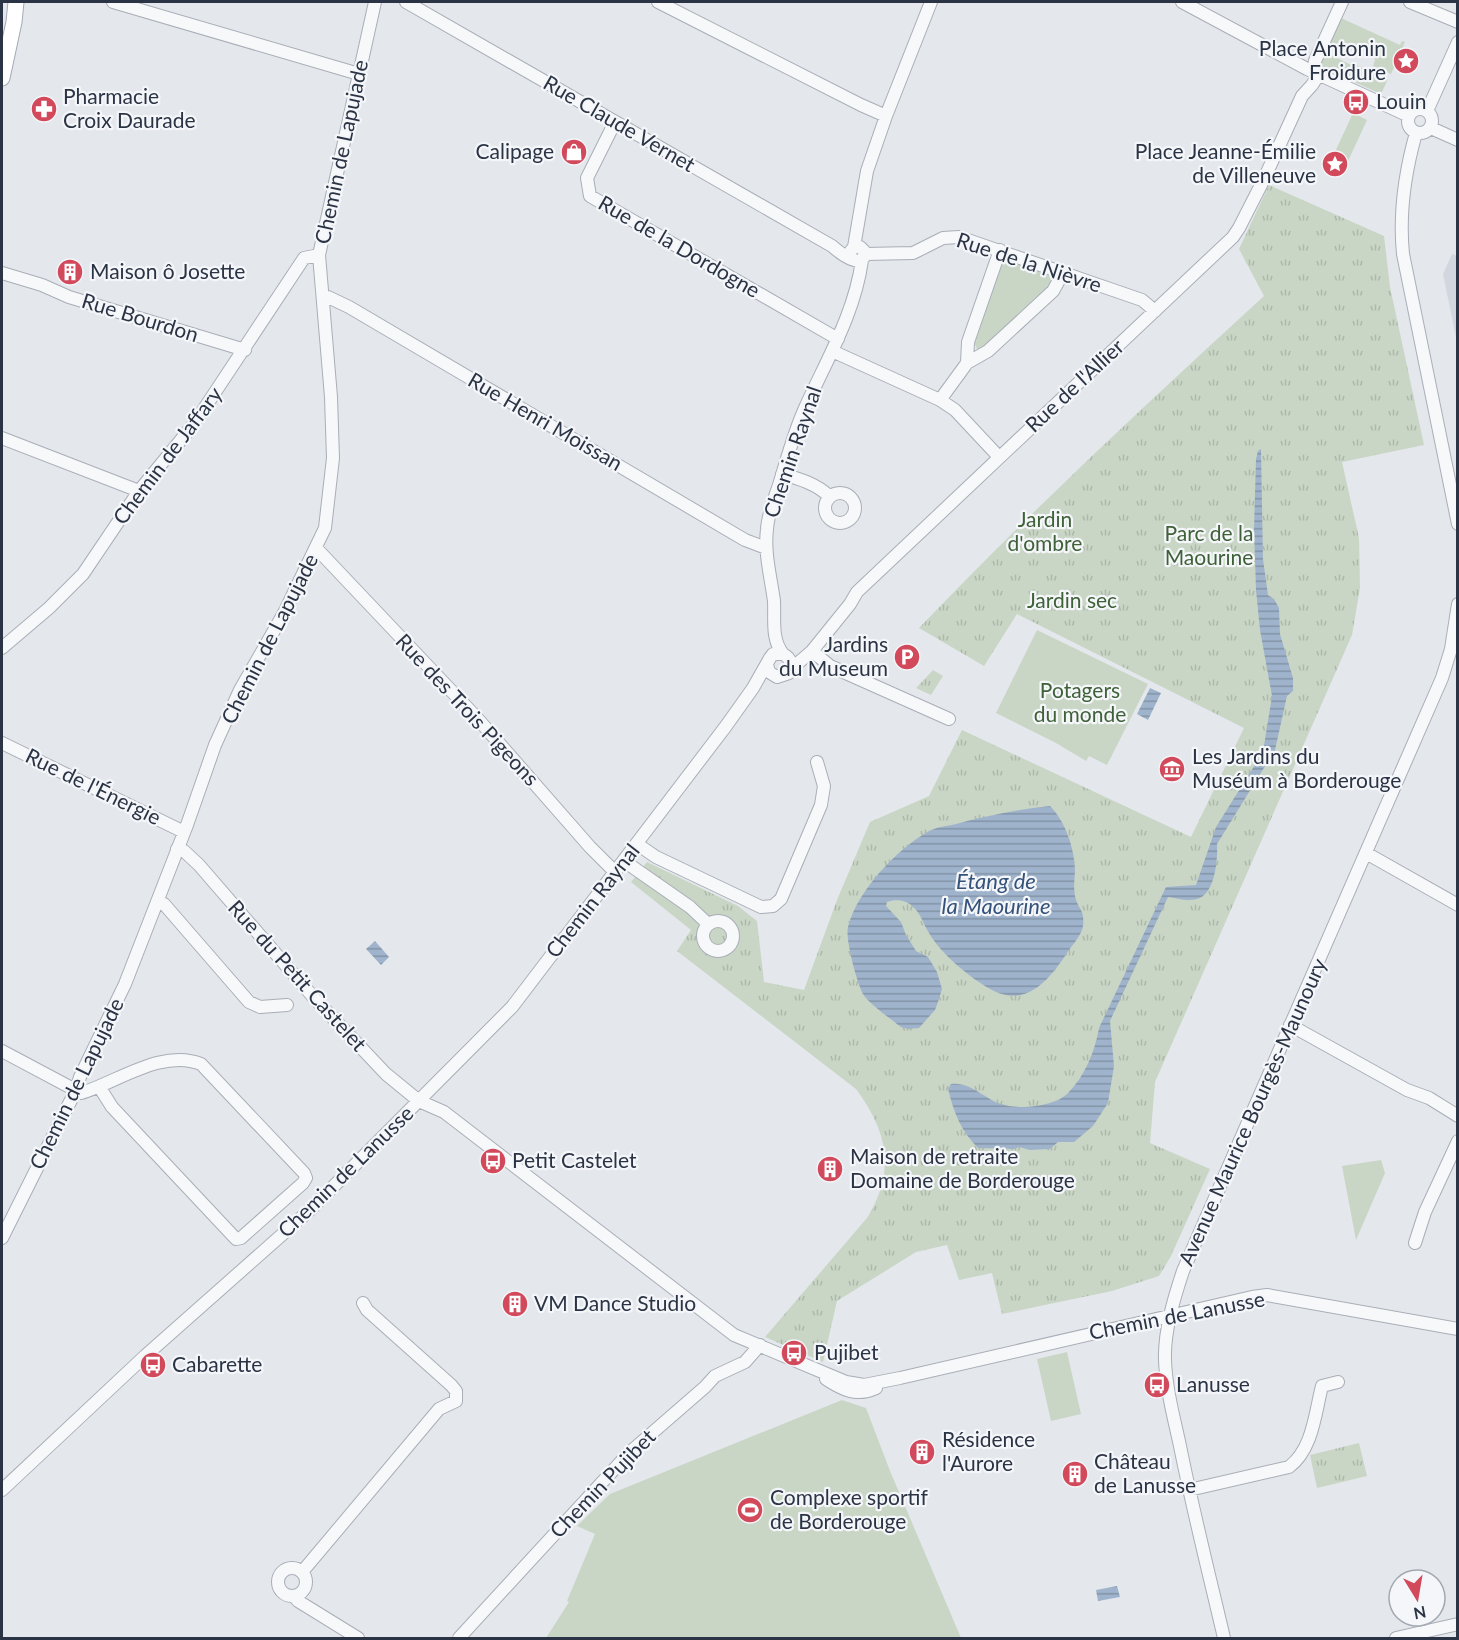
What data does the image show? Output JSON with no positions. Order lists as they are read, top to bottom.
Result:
{
  "streets": {
    "street": [
      "Rue Claude Vernet",
      "Chemin de Lapujade",
      "Rue de la Dordogne",
      "Rue de la Nièvre",
      "Rue Bourdon",
      "Rue de l'Allier",
      "Rue Henri Moissan",
      "Chemin Raynal",
      "Chemin de Jaffary",
      "Rue des Trois Pigeons",
      "Rue de l'Énergie",
      "Rue du Petit Castelet",
      "Avenue Maurice Bourgès-Maunoury",
      "Chemin de Lanusse",
      "Chemin Pujibet"
    ]
  },
  "crossings": [
    ["Rue Claude Vernet", "Rue de la Dordogne"],
    ["Rue Claude Vernet", "Rue de la Nièvre"],
    ["Rue Claude Vernet", "Chemin Raynal"],
    ["Chemin de Lapujade", "Rue Henri Moissan"],
    ["Chemin de Lapujade", "Chemin de Jaffary"],
    ["Chemin de Lapujade", "Rue des Trois Pigeons"],
    ["Chemin de Lapujade", "Rue de l'Énergie"],
    ["Chemin de Lapujade", "Rue du Petit Castelet"],
    ["Rue de la Dordogne", "Chemin Raynal"],
    ["Rue de la Nièvre", "Rue de l'Allier"],
    ["Rue de la Nièvre", "Chemin Raynal"],
    ["Rue Bourdon", "Chemin de Jaffary"],
    ["Rue de l'Allier", "Chemin Raynal"],
    ["Rue Henri Moissan", "Chemin Raynal"],
    ["Chemin Raynal", "Rue des Trois Pigeons"],
    ["Chemin Raynal", "Rue du Petit Castelet"],
    ["Chemin Raynal", "Chemin de Lanusse"],
    ["Rue du Petit Castelet", "Chemin de Lanusse"],
    ["Avenue Maurice Bourgès-Maunoury", "Chemin de Lanusse"],
    ["Chemin de Lanusse", "Chemin Pujibet"]
  ],
  "water": ["Étang de la Maourine"],
  "parks": [
    "Jardin d'ombre",
    "Parc de la Maourine",
    "Jardin sec",
    "Potagers du monde"
  ],
  "places": {
    "place": ["Place Antonin Froidure", "Place Jeanne-Émilie de Villeneuve"],
    "bus stop": [
      "Louin",
      "Petit Castelet",
      "Pujibet",
      "Cabarette",
      "Lanusse"
    ],
    "pharmacy": ["Pharmacie Croix Daurade"],
    "shop": ["Calipage"],
    "building": [
      "Maison ô Josette",
      "Maison de retraite Domaine de Borderouge",
      "VM Dance Studio",
      "Résidence l'Aurore",
      "Château de Lanusse"
    ],
    "parking": ["Jardins du Museum"],
    "museum": ["Les Jardins du Muséum à Borderouge"],
    "sports": ["Complexe sportif de Borderouge"]
  },
  "north": "bottom"
}
